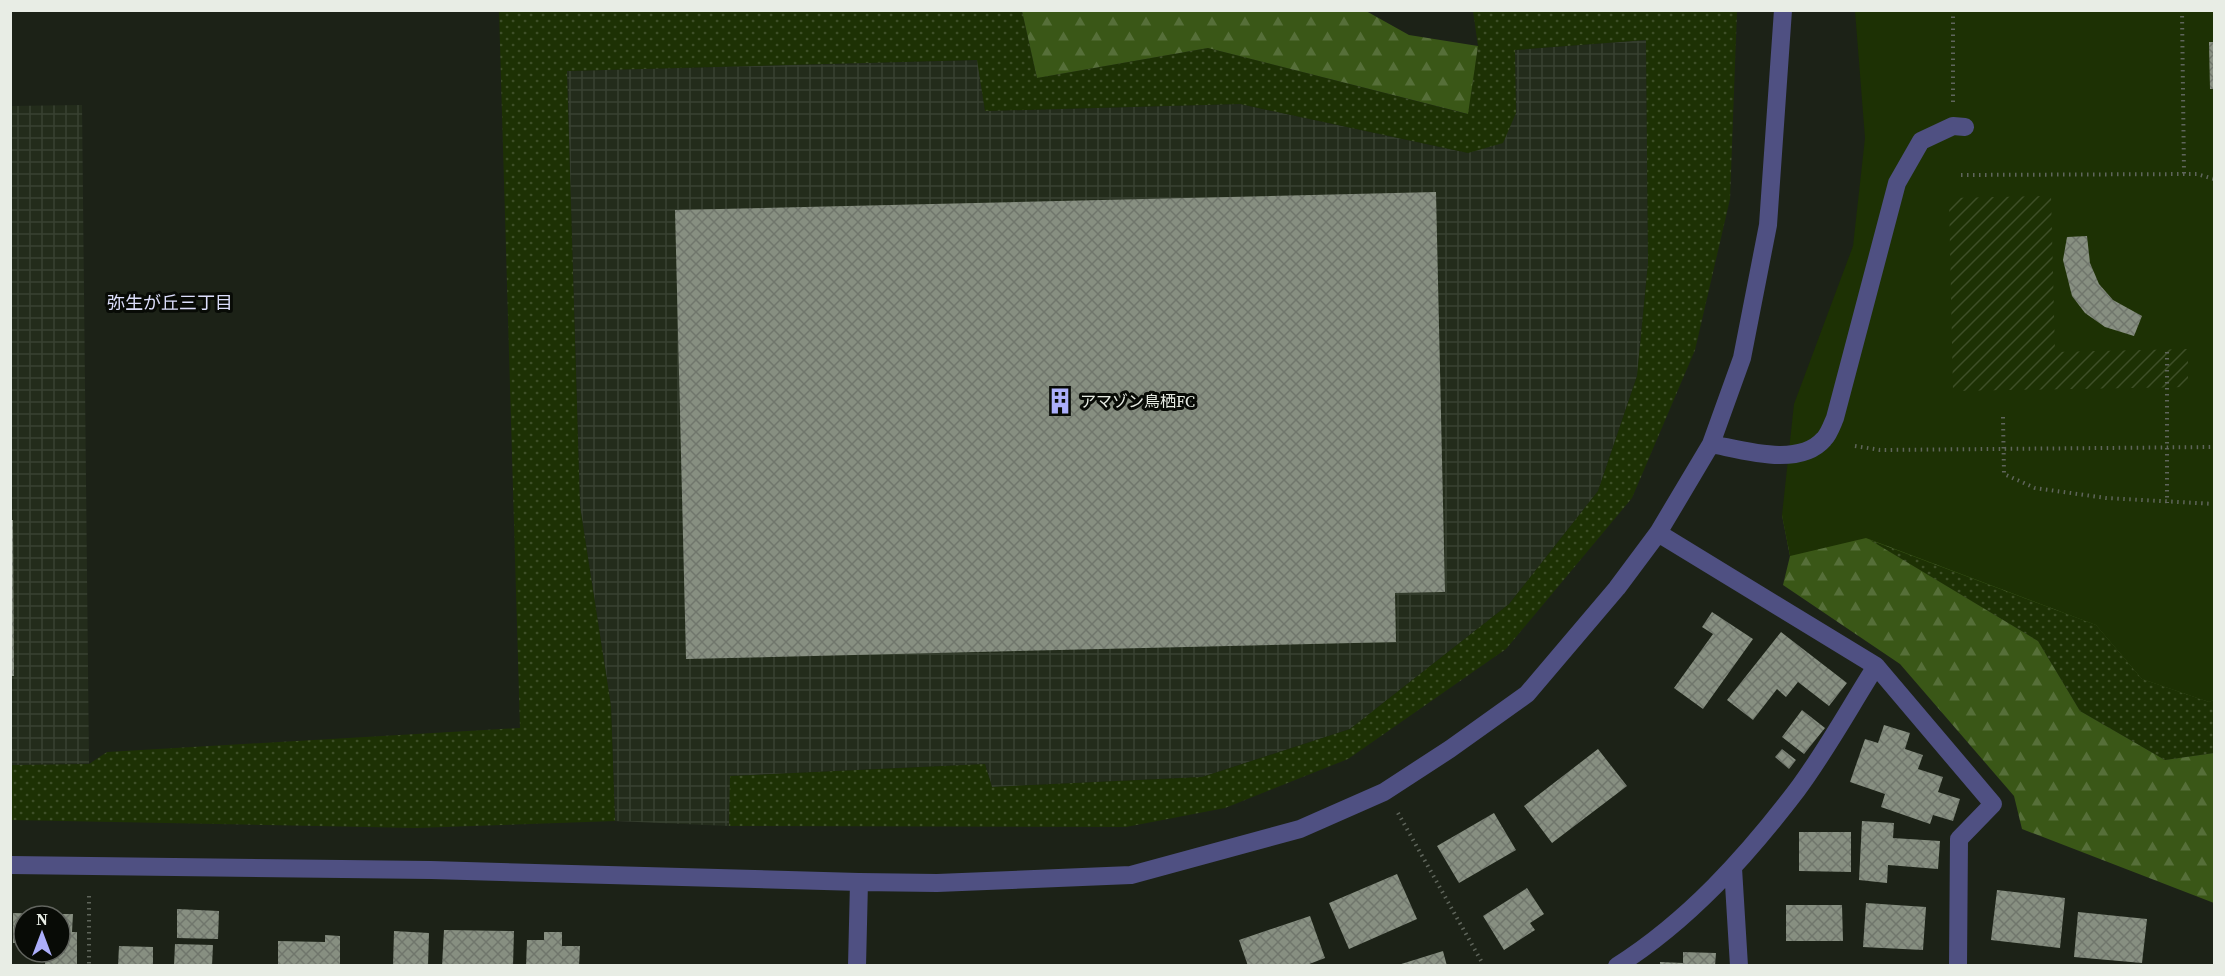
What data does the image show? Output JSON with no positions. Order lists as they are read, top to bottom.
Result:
{
  "districts": ["弥生が丘三丁目"],
  "places": {
    "building": ["アマゾン鳥栖FC"]
  },
  "north": "top"
}
